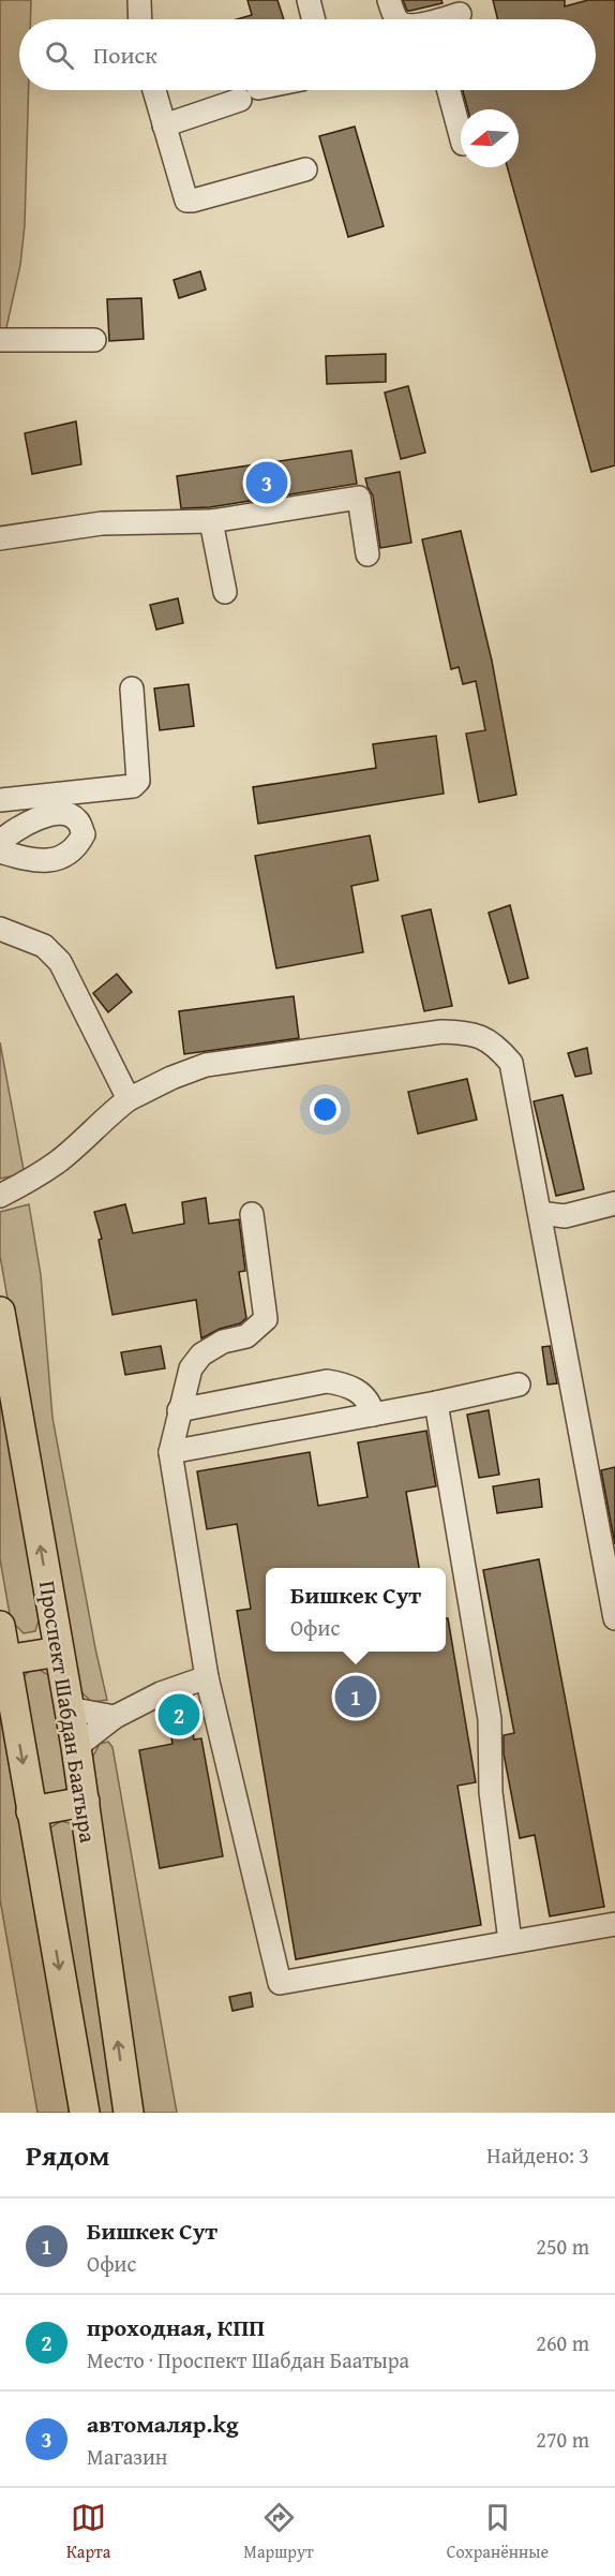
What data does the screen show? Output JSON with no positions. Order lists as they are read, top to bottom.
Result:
{
  "streets": {
    "main road": ["Проспект Шабдан Баатыра"]
  },
  "north": "left",
  "page": {
    "search": "Поиск",
    "pins": ["3", "1", "2"],
    "popup": ["Бишкек Сут", "Офис"],
    "heading": ["Рядом", "Найдено: 3"],
    "list": [
      {
        "mark": "1",
        "name": "Бишкек Сут",
        "note": "Офис",
        "value": "250 m"
      },
      {
        "mark": "2",
        "name": "проходная, КПП",
        "note": "Место · Проспект Шабдан Баатыра",
        "value": "260 m"
      },
      {
        "mark": "3",
        "name": "автомаляр.kg",
        "note": "Магазин",
        "value": "270 m"
      }
    ],
    "nav": ["Карта", "Маршрут", "Сохранённые"]
  }
}
